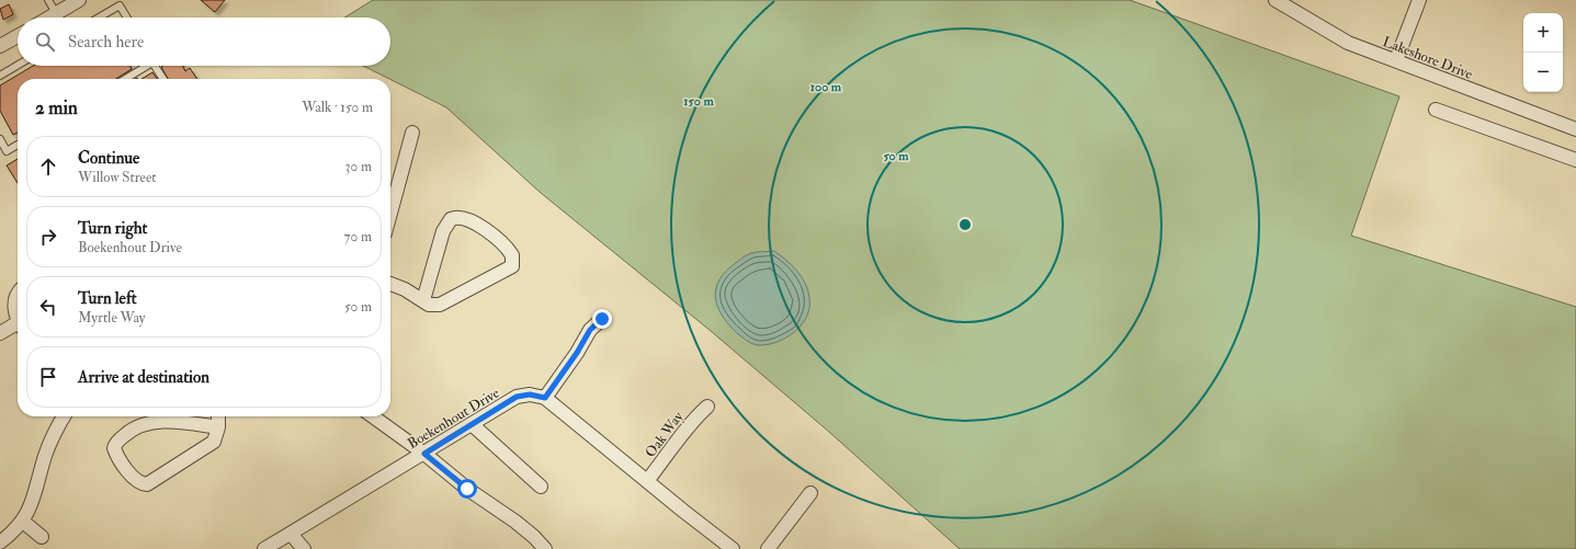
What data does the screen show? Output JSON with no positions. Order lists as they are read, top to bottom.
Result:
{
  "streets": {
    "street": ["Lakeshore Drive", "Boekenhout Drive", "Oak Way"]
  },
  "page": {
    "map_buttons": ["+", "−"],
    "search": "Search here",
    "heading": ["2 min", "Walk · 150 m"],
    "list": [
      ["Continue", "Willow Street", "30 m"],
      ["Turn right", "Boekenhout Drive", "70 m"],
      ["Turn left", "Myrtle Way", "50 m"],
      "Arrive at destination"
    ]
  },
  "rings": ["100 m", "150 m", "50 m"]
}
